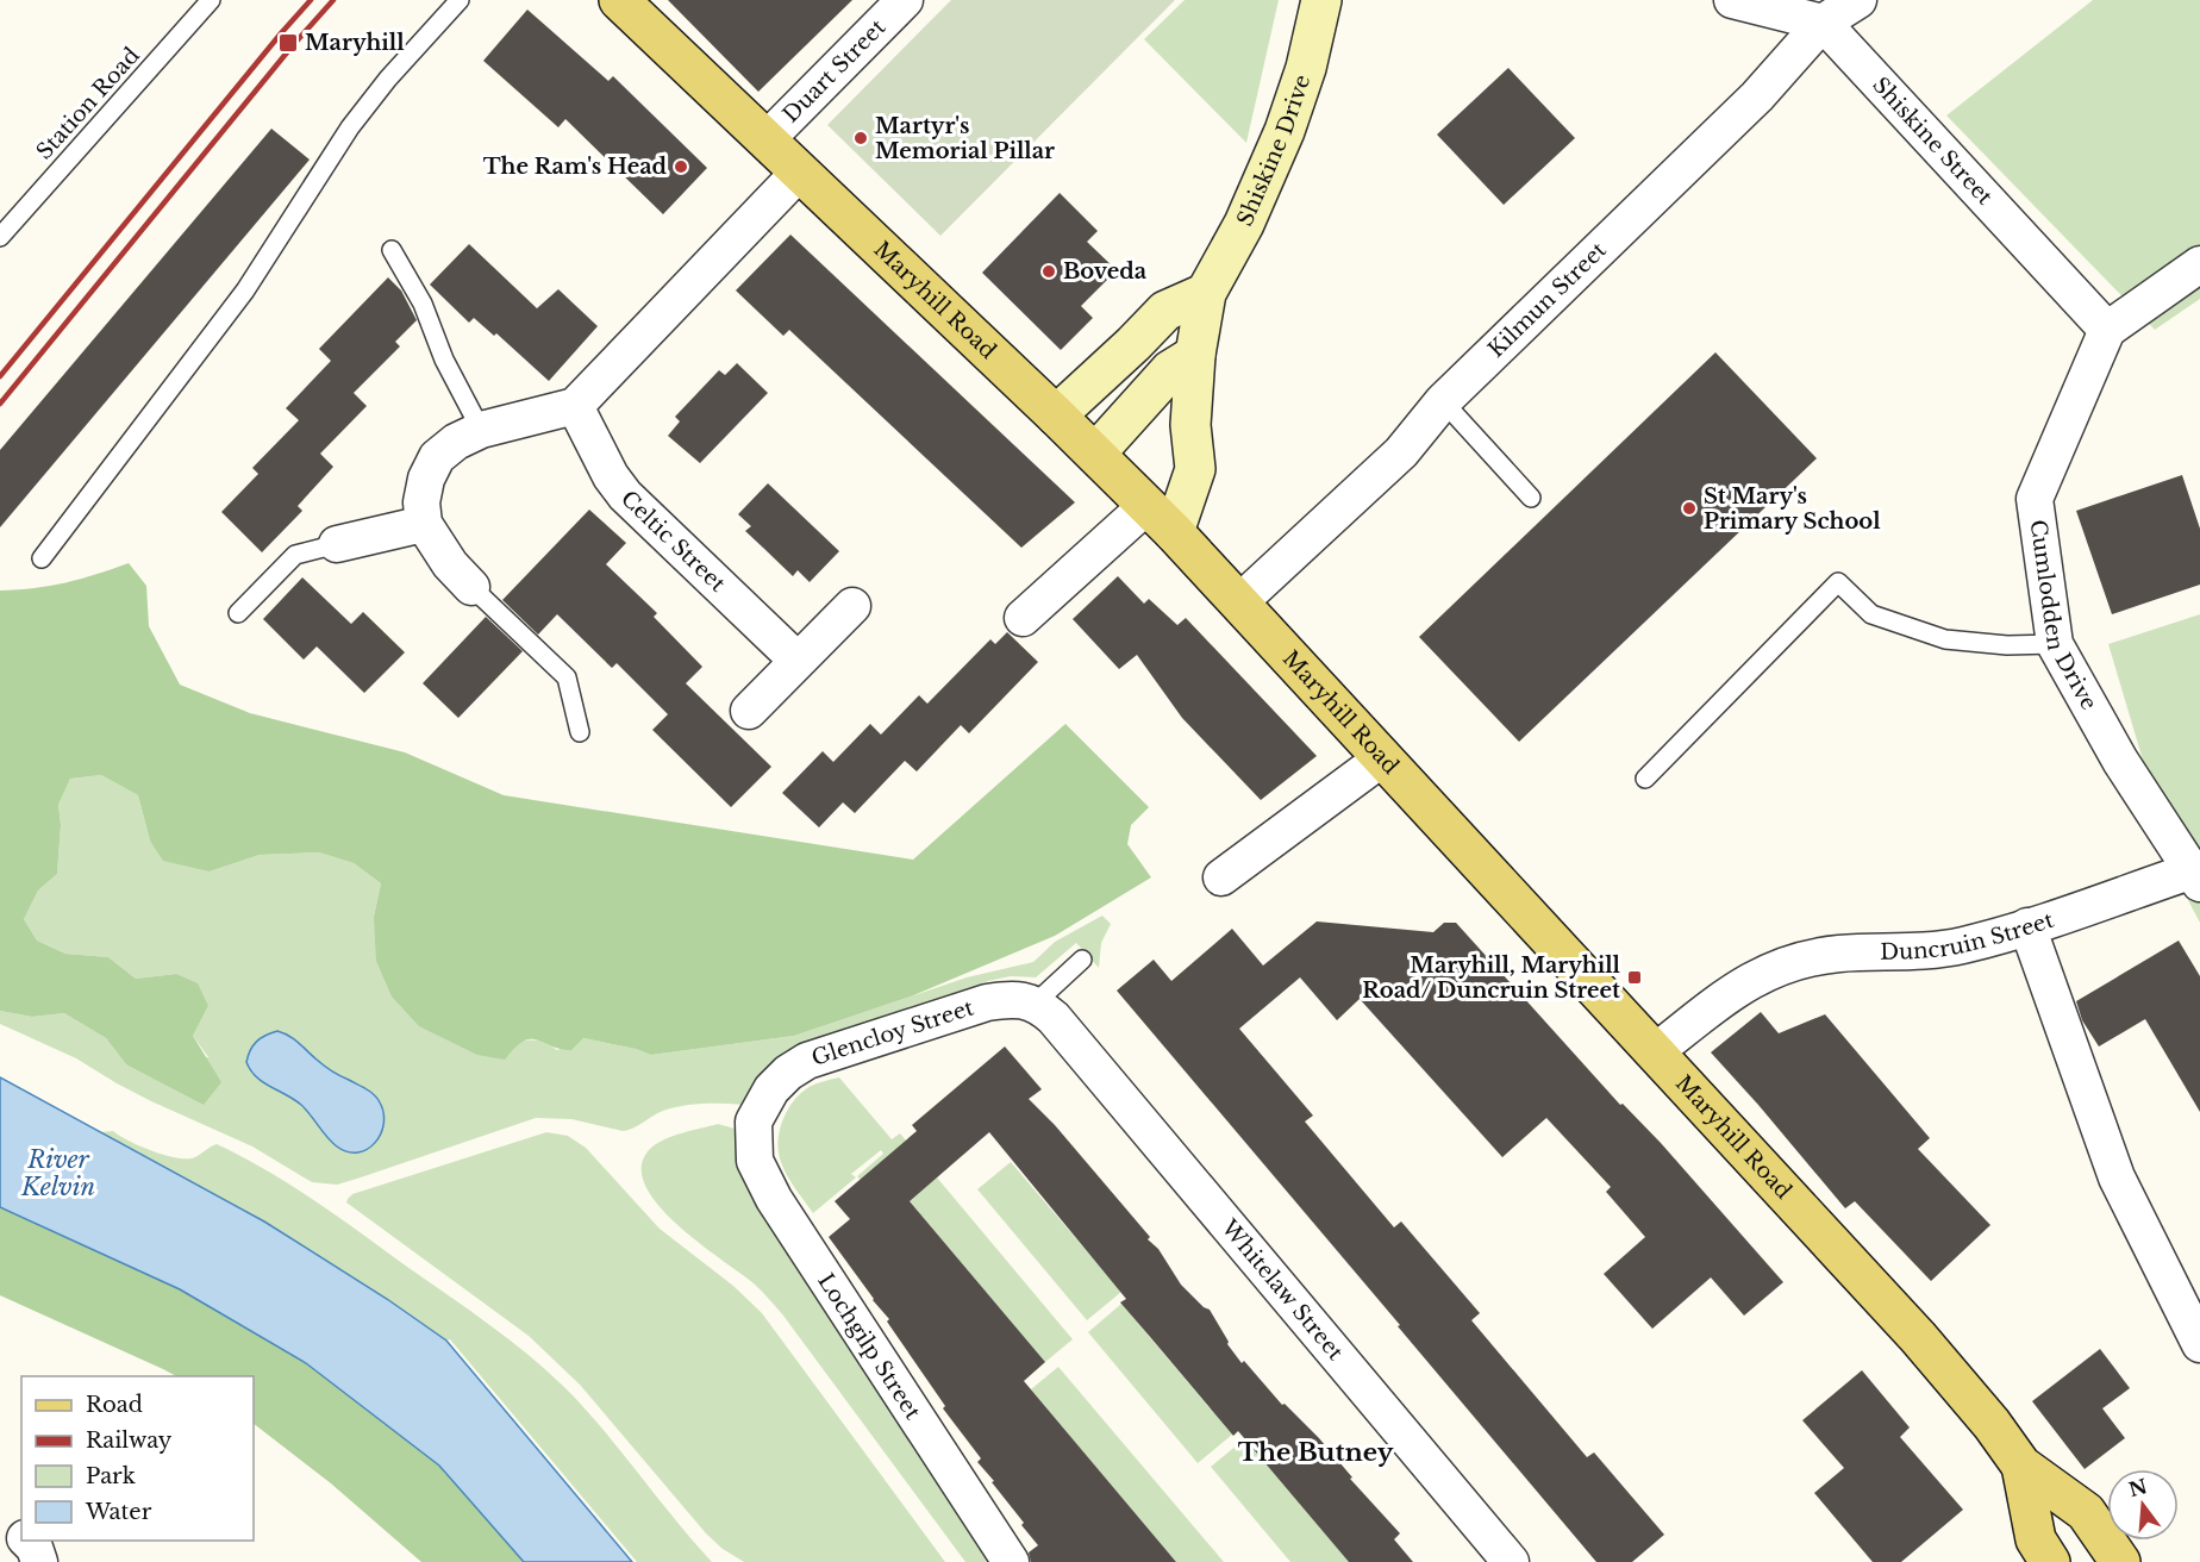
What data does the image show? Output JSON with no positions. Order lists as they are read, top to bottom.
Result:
{
  "streets": {
    "main road": ["Maryhill Road"],
    "street": [
      "Duart Street",
      "Shiskine Street",
      "Shiskine Drive",
      "Kilmun Street",
      "Celtic Street",
      "Cumlodden Drive",
      "Duncruin Street",
      "Glencloy Street",
      "Whitelaw Street",
      "Lochgilp Street"
    ],
    "lane": ["Station Road"]
  },
  "crossings": [
    ["Duart Street", "Maryhill Road"],
    ["Shiskine Street", "Kilmun Street"],
    ["Shiskine Street", "Cumlodden Drive"],
    ["Shiskine Drive", "Maryhill Road"],
    ["Kilmun Street", "Maryhill Road"],
    ["Maryhill Road", "Duncruin Street"],
    ["Cumlodden Drive", "Duncruin Street"],
    ["Glencloy Street", "Whitelaw Street"],
    ["Glencloy Street", "Lochgilp Street"]
  ],
  "districts": ["The Butney"],
  "water": ["River Kelvin"],
  "places": {
    "transit": ["Maryhill", "Maryhill, Maryhill Road/ Duncruin Street"],
    "other": [
      "Martyr's Memorial Pillar",
      "The Ram's Head",
      "Boveda",
      "St Mary's Primary School"
    ]
  },
  "legend": [
    "Road",
    "Railway",
    "Park",
    "Water"
  ],
  "north": "top"
}
